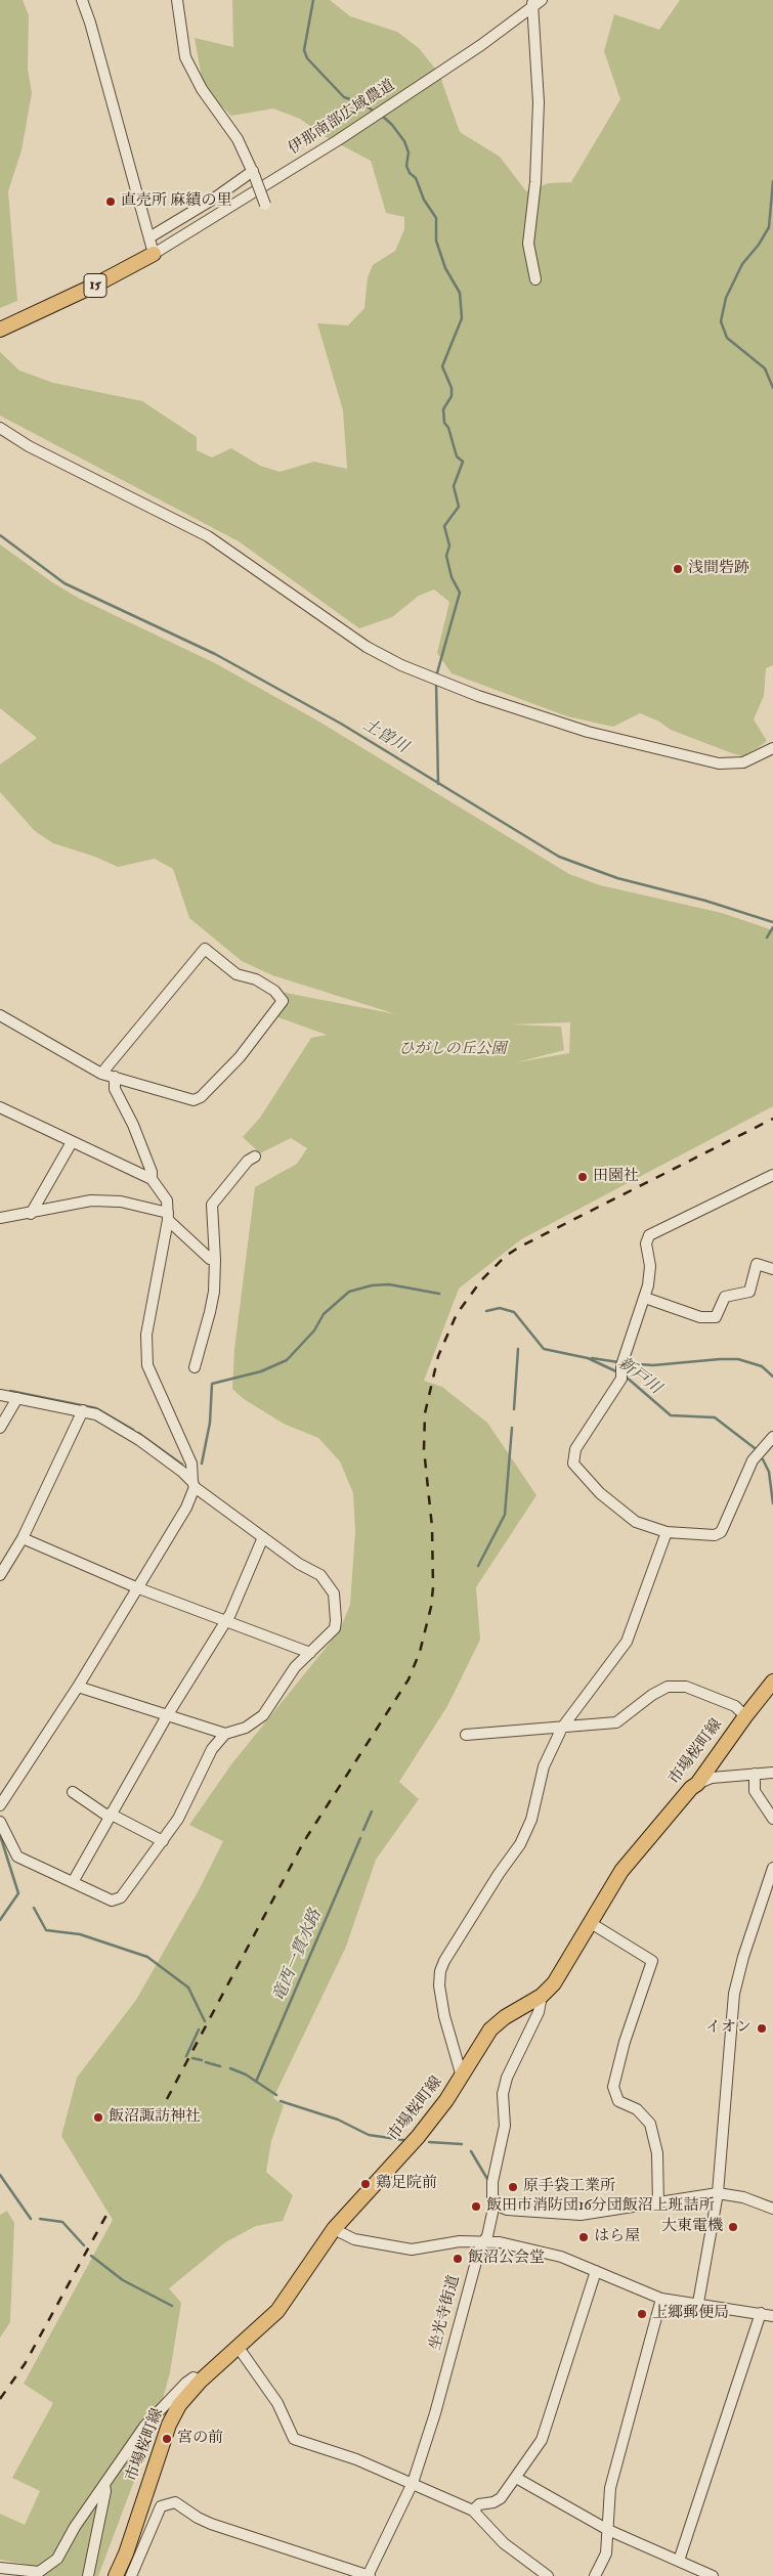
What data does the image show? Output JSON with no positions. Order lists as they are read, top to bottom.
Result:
{
  "streets": {
    "main road": ["15", "市場桜町線"],
    "street": ["伊那南部広域農道", "坐光寺街道"]
  },
  "crossings": [
    ["伊那南部広域農道", "15"],
    ["市場桜町線", "坐光寺街道"]
  ],
  "water": ["土曽川", "新戸川", "竜西一貫水路"],
  "parks": ["ひがしの丘公園"],
  "places": [
    "直売所 麻績の里",
    "浅間砦跡",
    "田園社",
    "イオン",
    "飯沼諏訪神社",
    "鶏足院前",
    "原手袋工業所",
    "飯田市消防団16分団飯沼上班詰所",
    "大東電機",
    "はら屋",
    "飯沼公会堂",
    "上郷郵便局",
    "宮の前"
  ]
}
